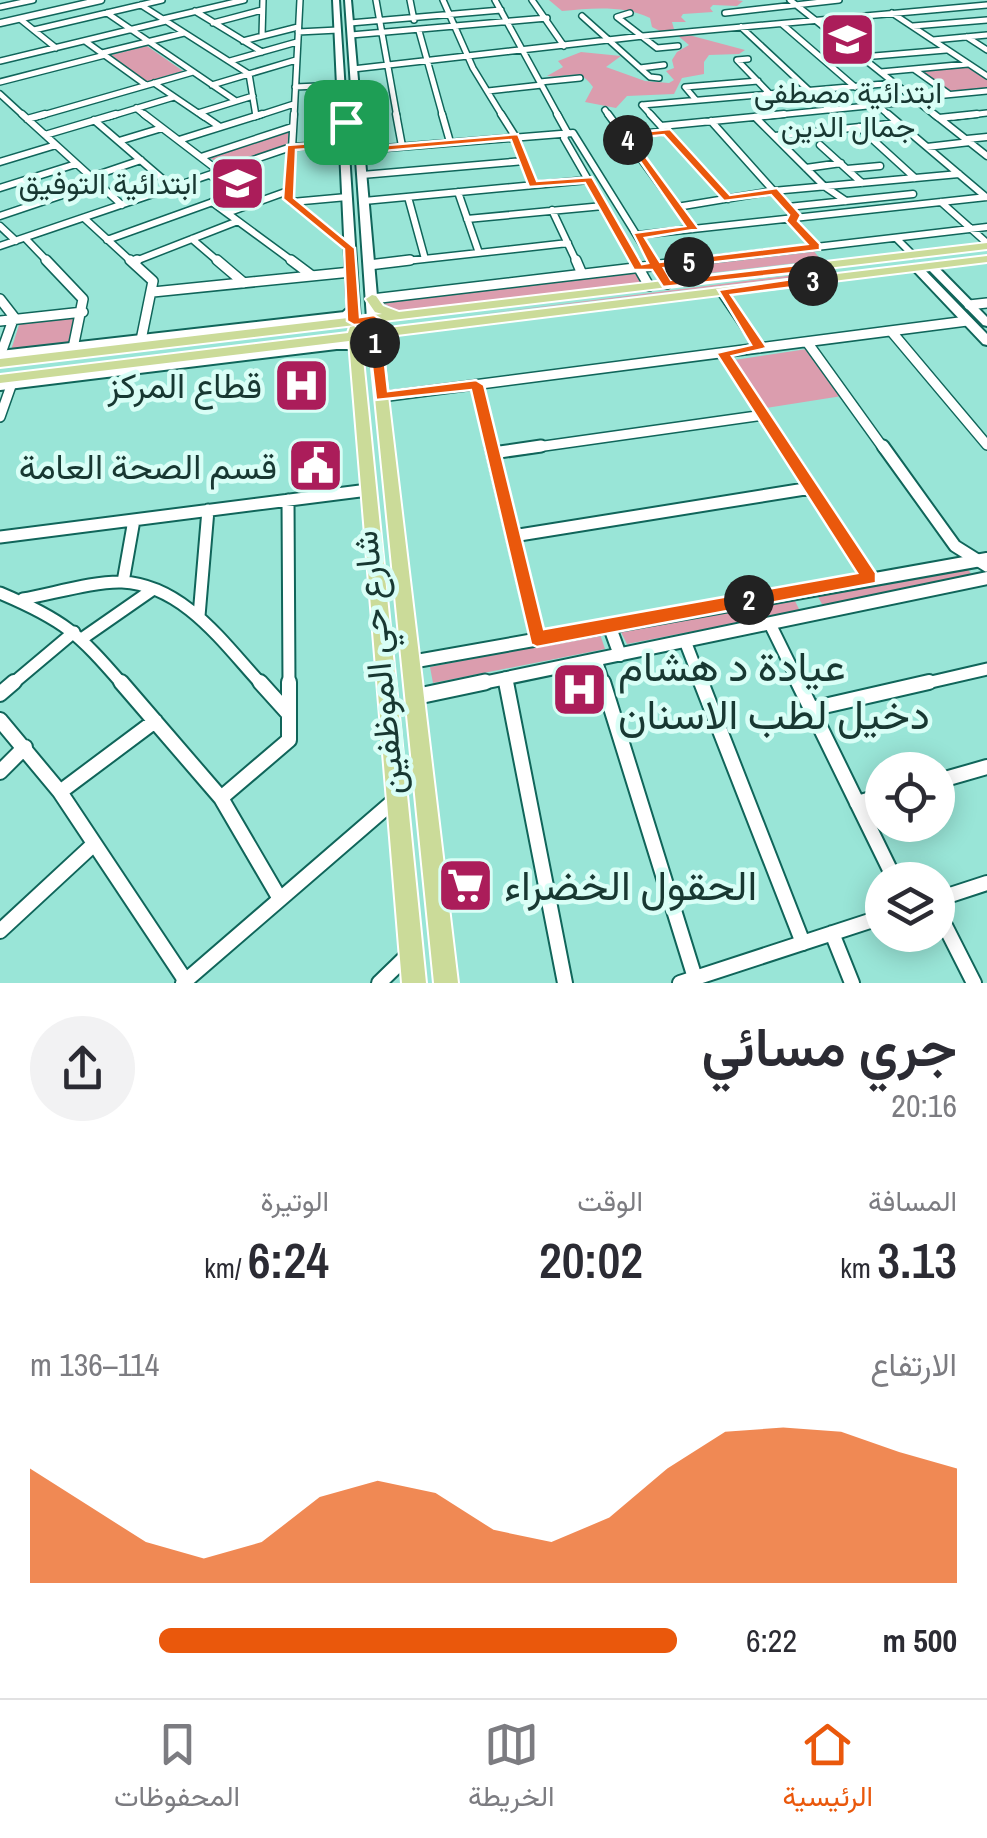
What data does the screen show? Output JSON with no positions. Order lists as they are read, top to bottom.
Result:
{
  "streets": {
    "main road": ["شارع حي الموظفين"]
  },
  "places": {
    "school or university": ["ابتدائية مصطفى جمال الدين", "ابتدائية التوفيق"],
    "hospital": ["قطاع المركز", "عيادة د هشام دخيل لطب الاسنان"],
    "public building": ["قسم الصحة العامة"],
    "supermarket": ["الحقول الخضراء"]
  },
  "page": {
    "pins": [
      "4",
      "5",
      "3",
      "1",
      "2"
    ],
    "heading": ["جري مسائي", "20:16"],
    "stats": [
      ["المسافة", "3.13 km"],
      ["الوقت", "20:02"],
      ["الوتيرة", "6:24 /km"]
    ],
    "chart": ["الارتفاع", "114–136 m"],
    "list": [
      {
        "name": "500 m",
        "note": "6:22"
      }
    ],
    "tabs": ["الرئيسية", "الخريطة", "المحفوظات"]
  }
}
